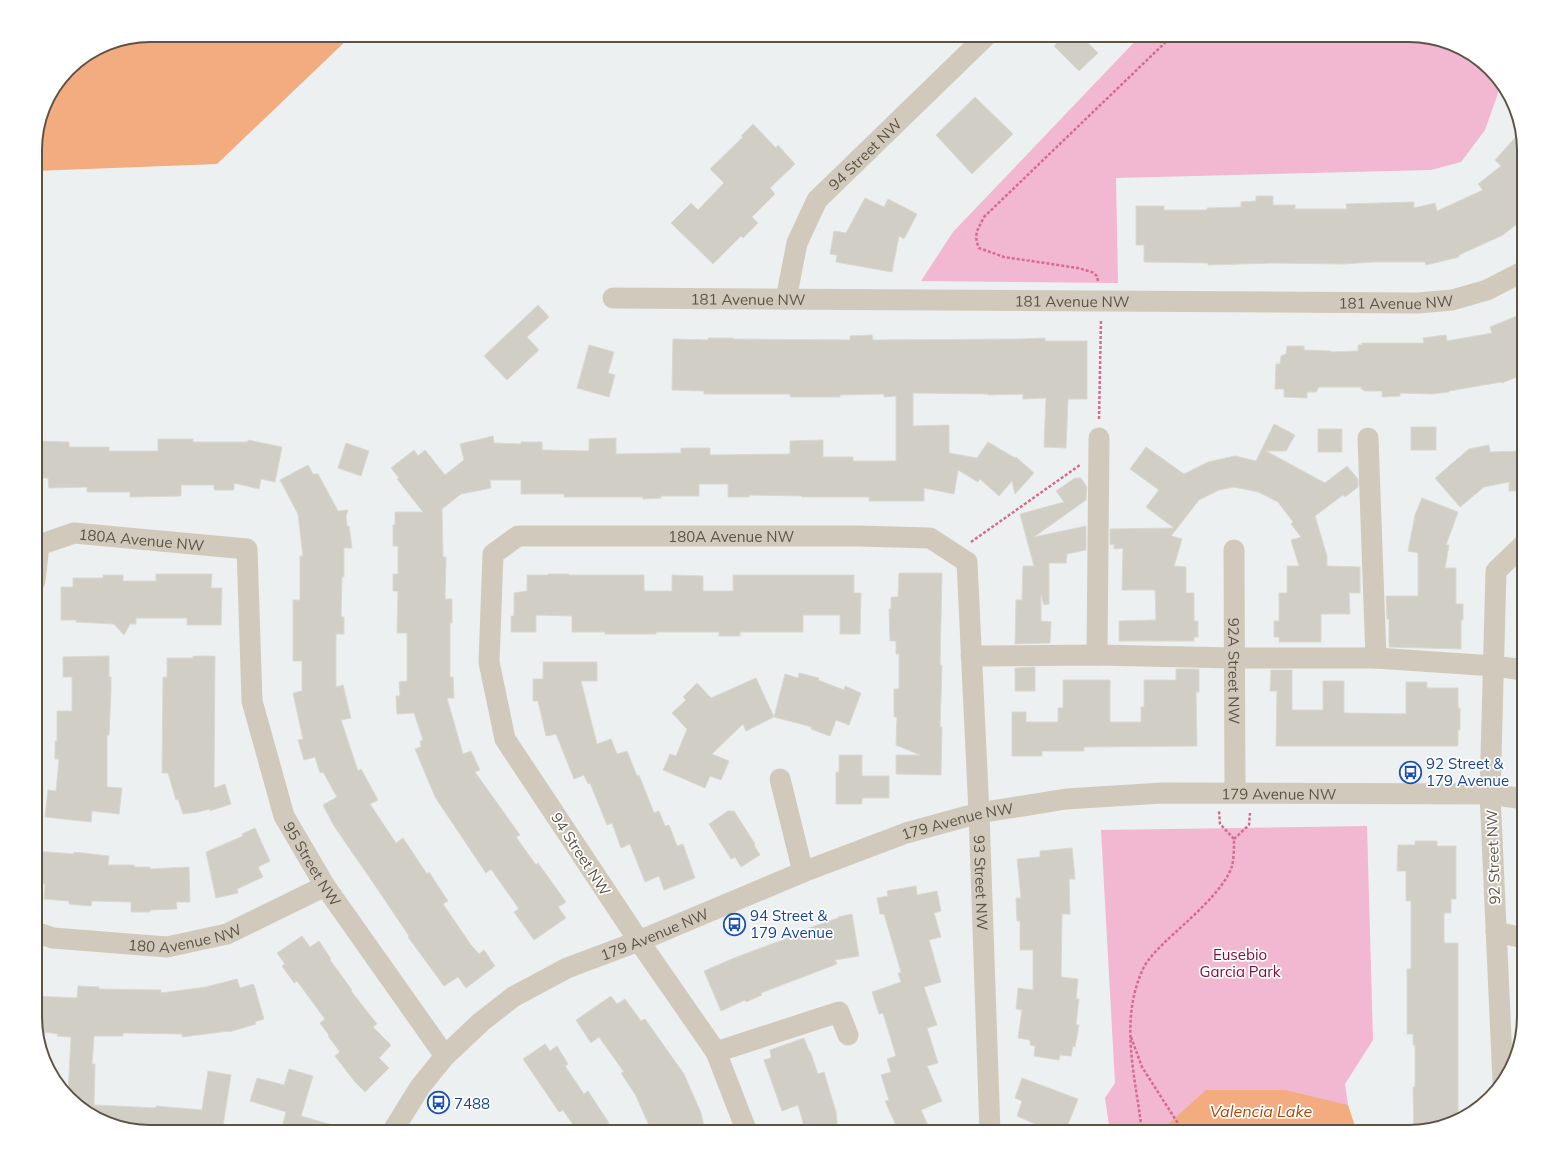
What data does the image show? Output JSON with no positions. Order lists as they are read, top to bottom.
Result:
{
  "streets": {
    "street": [
      "94 Street NW",
      "181 Avenue NW",
      "180A Avenue NW",
      "92A Street NW",
      "179 Avenue NW",
      "92 Street NW",
      "95 Street NW",
      "93 Street NW",
      "180 Avenue NW"
    ]
  },
  "crossings": [
    ["94 Street NW", "181 Avenue NW"],
    ["94 Street NW", "180A Avenue NW"],
    ["94 Street NW", "179 Avenue NW"],
    ["180A Avenue NW", "95 Street NW"],
    ["180A Avenue NW", "93 Street NW"],
    ["92A Street NW", "179 Avenue NW"],
    ["179 Avenue NW", "92 Street NW"],
    ["179 Avenue NW", "95 Street NW"],
    ["179 Avenue NW", "93 Street NW"],
    ["95 Street NW", "180 Avenue NW"]
  ],
  "water": ["Valencia Lake"],
  "parks": ["Eusebio Garcia Park"],
  "places": {
    "bus stop": ["92 Street & 179 Avenue", "94 Street & 179 Avenue", "7488"]
  }
}
